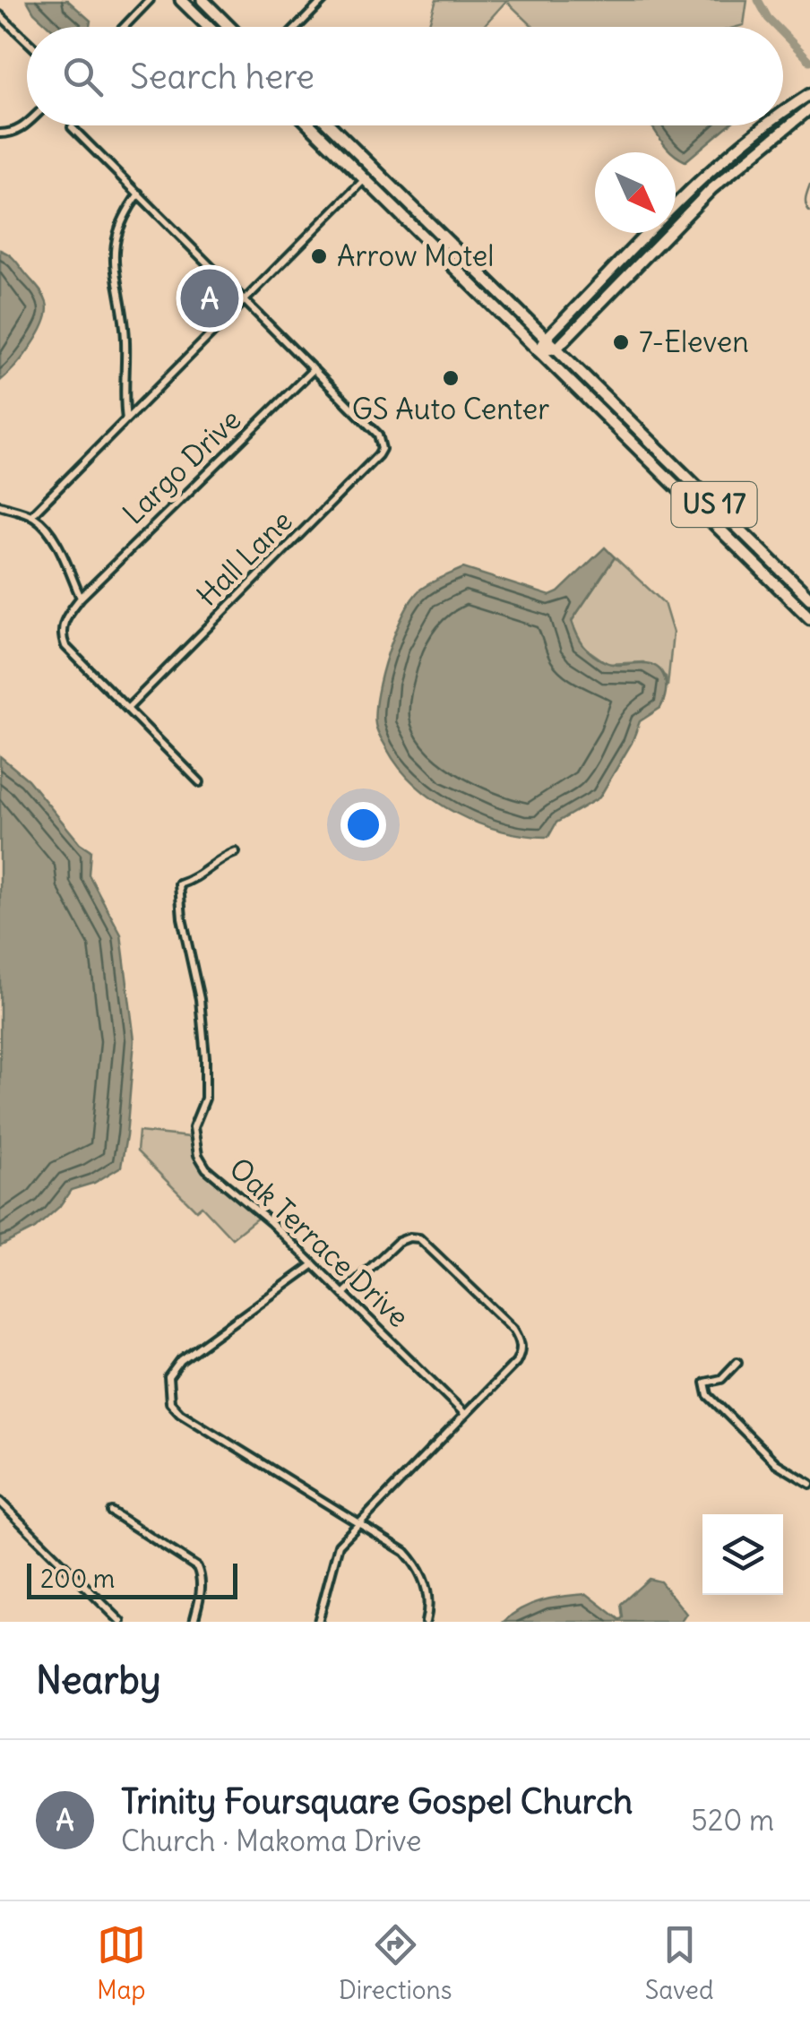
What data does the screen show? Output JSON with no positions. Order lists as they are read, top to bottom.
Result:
{
  "streets": {
    "main road": ["US 17"],
    "street": ["Largo Drive", "Hall Lane", "Oak Terrace Drive"]
  },
  "crossings": [
    ["Largo Drive", "Hall Lane"]
  ],
  "places": ["Arrow Motel", "7-Eleven", "GS Auto Center"],
  "scale_bar": "200 m",
  "north": "bottom right",
  "page": {
    "search": "Search here",
    "pins": "A",
    "scale": "200 m",
    "heading": "Nearby",
    "list": [
      {
        "mark": "A",
        "name": "Trinity Foursquare Gospel Church",
        "note": "Church · Makoma Drive",
        "value": "520 m"
      }
    ],
    "nav": ["Map", "Directions", "Saved"]
  }
}
